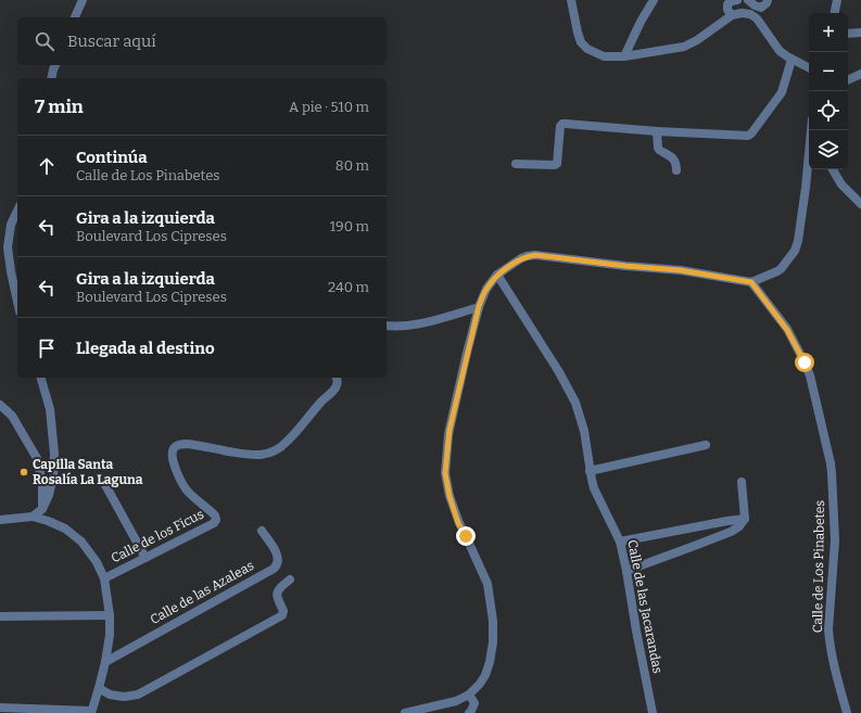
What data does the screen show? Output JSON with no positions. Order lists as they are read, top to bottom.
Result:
{
  "streets": {
    "street": [
      "Calle de los Ficus",
      "Calle de Los Pinabetes",
      "Calle de las Azaleas",
      "Calle de las Jacarandas"
    ]
  },
  "places": ["Capilla Santa Rosalía La Laguna"],
  "page": {
    "map_buttons": ["+", "−"],
    "search": "Buscar aquí",
    "heading": ["7 min", "A pie · 510 m"],
    "list": [
      ["Continúa", "Calle de Los Pinabetes", "80 m"],
      ["Gira a la izquierda", "Boulevard Los Cipreses", "190 m"],
      ["Gira a la izquierda", "Boulevard Los Cipreses", "240 m"],
      "Llegada al destino"
    ]
  }
}
